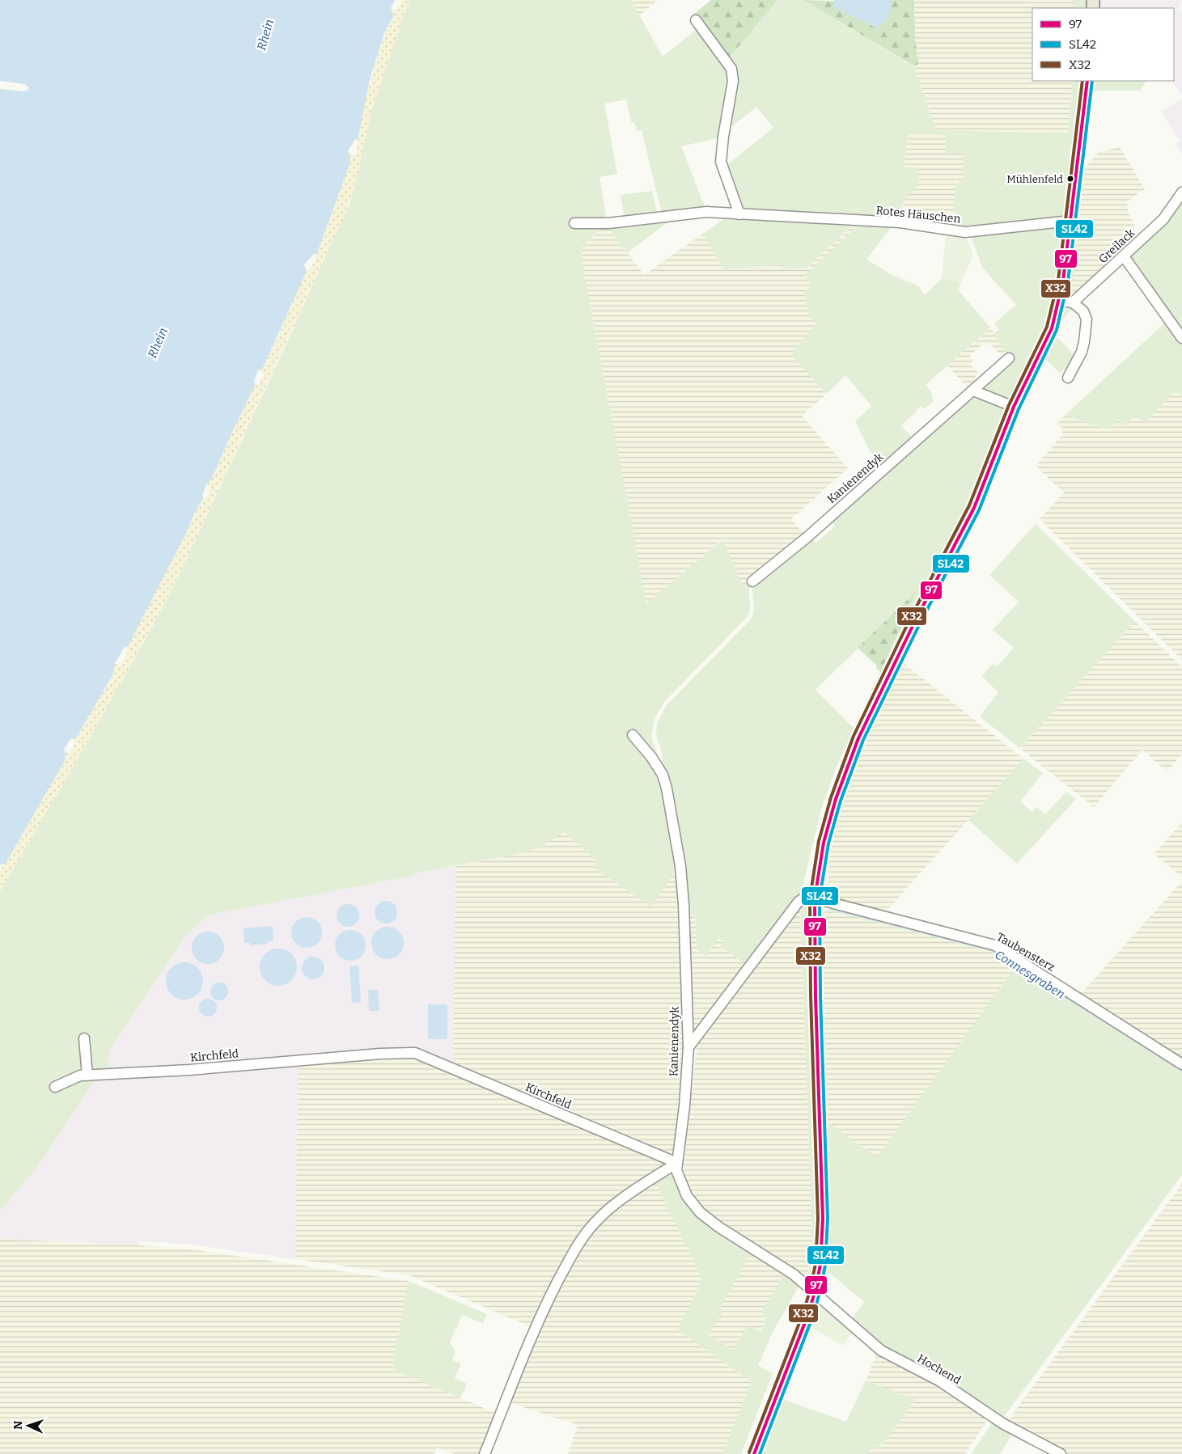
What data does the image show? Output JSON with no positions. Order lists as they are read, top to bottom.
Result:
{
  "streets": {
    "street": [
      "Rotes Häuschen",
      "Greilack",
      "Kanienendyk",
      "Taubensterz",
      "Kirchfeld",
      "Hochend"
    ]
  },
  "crossings": [
    ["Kanienendyk", "Kirchfeld"],
    ["Kanienendyk", "Hochend"]
  ],
  "water": ["Rhein", "Connesgraben"],
  "places": ["Mühlenfeld"],
  "lines": ["transit line 97", "transit line SL42", "transit line X32"],
  "legend": ["97", "SL42", "X32"],
  "north": "left"
}
